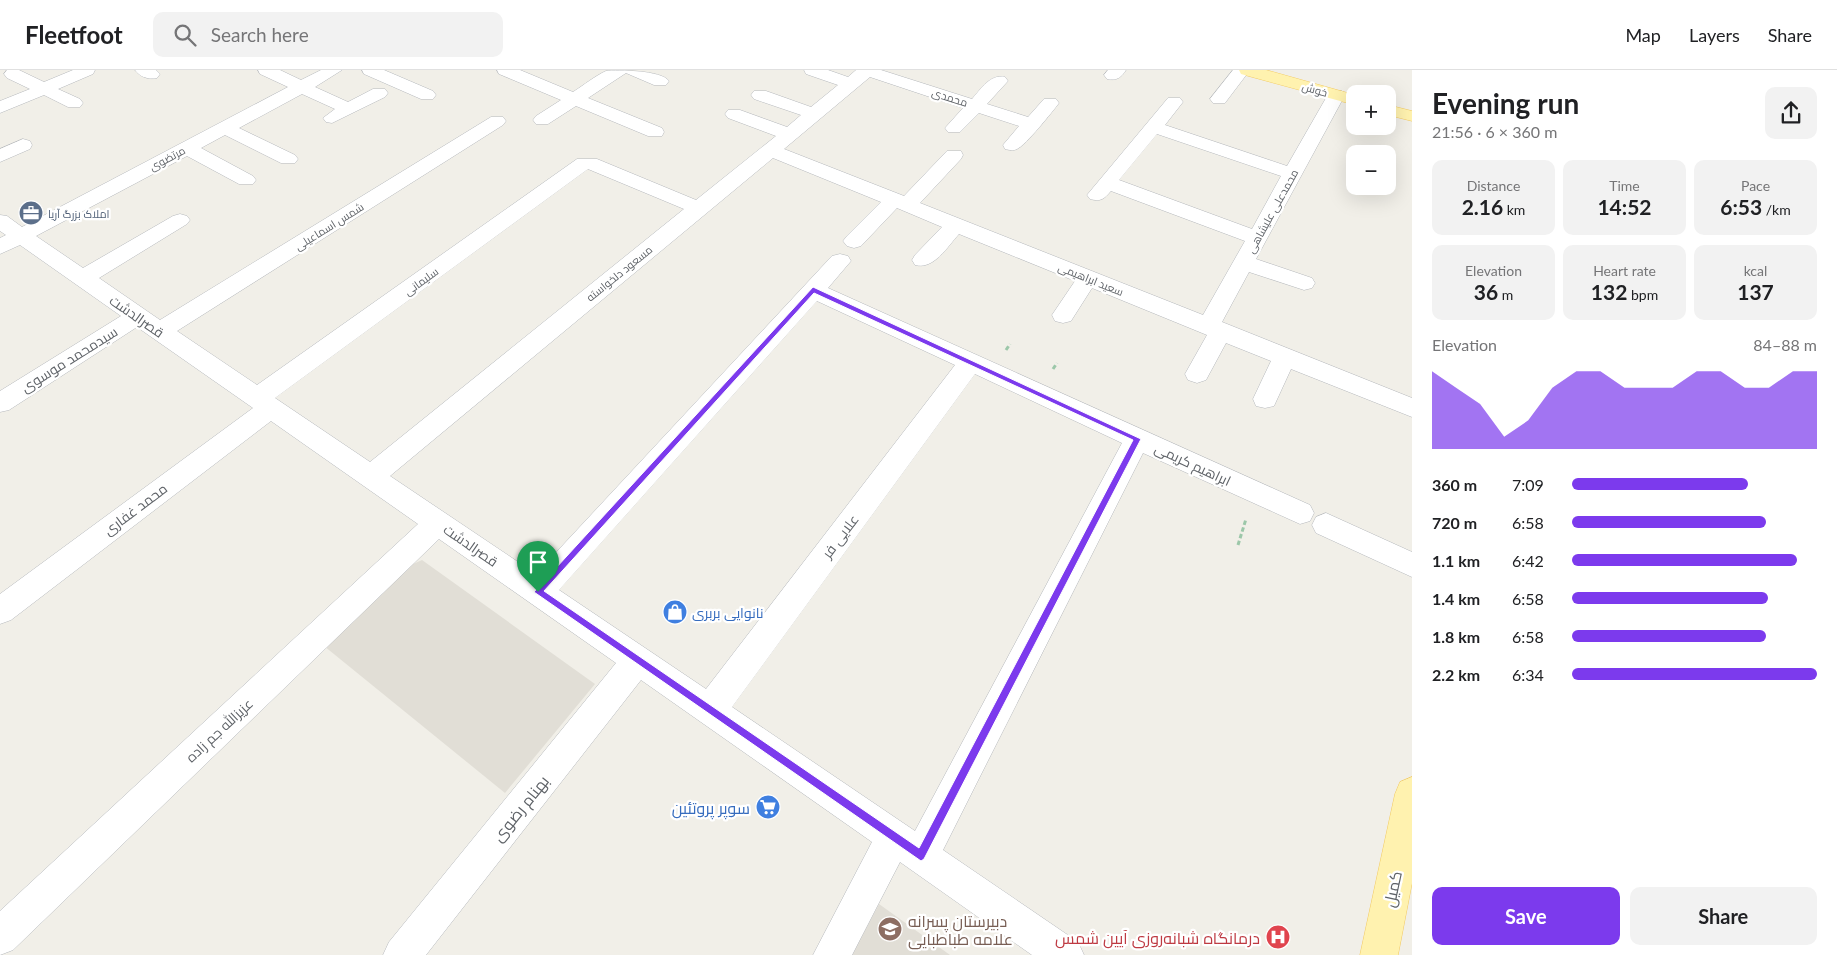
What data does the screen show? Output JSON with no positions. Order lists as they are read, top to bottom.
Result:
{
  "streets": {
    "main road": ["خوش", "کمیل"],
    "street": [
      "محمدی",
      "مرتضوی",
      "محمدعلی علیشاهی",
      "شمس اسماعیلی",
      "مسعود دلخواسته",
      "سعید ابراهیمی",
      "سلیمانی",
      "قصرالدشت",
      "سیدمحمد موسوی",
      "ابراهیم کریمی",
      "محمد غفاری",
      "علایی فر",
      "عزیزالله جم زاده",
      "بهنام رضوی"
    ]
  },
  "crossings": [
    ["خوش", "محمدعلی علیشاهی"],
    ["محمدی", "مسعود دلخواسته"],
    ["مرتضوی", "قصرالدشت"],
    ["محمدعلی علیشاهی", "سعید ابراهیمی"],
    ["شمس اسماعیلی", "قصرالدشت"],
    ["شمس اسماعیلی", "سیدمحمد موسوی"],
    ["مسعود دلخواسته", "سعید ابراهیمی"],
    ["مسعود دلخواسته", "سلیمانی"],
    ["مسعود دلخواسته", "قصرالدشت"],
    ["سلیمانی", "قصرالدشت"],
    ["سلیمانی", "محمد غفاری"],
    ["قصرالدشت", "سیدمحمد موسوی"],
    ["قصرالدشت", "محمد غفاری"],
    ["قصرالدشت", "علایی فر"],
    ["قصرالدشت", "عزیزالله جم زاده"],
    ["قصرالدشت", "بهنام رضوی"],
    ["ابراهیم کریمی", "علایی فر"]
  ],
  "places": {
    "office": ["املاک بزرگ آریا"],
    "shop": ["نانوایی بربری"],
    "supermarket": ["سوپر پروتئین"],
    "school or university": ["دبیرستان پسرانه علامه طباطبایی"],
    "hospital": ["درمانگاه شبانه‌روزی آیین شمس"]
  },
  "page": {
    "header": "Fleetfoot",
    "search": "Search here",
    "nav": ["Map", "Layers", "Share"],
    "heading": ["Evening run", "21:56 · 6 × 360 m"],
    "map_buttons": ["+", "−"],
    "stats": [
      ["Distance", "2.16 km"],
      ["Time", "14:52"],
      ["Pace", "6:53 /km"],
      ["Elevation", "36 m"],
      ["Heart rate", "132 bpm"],
      ["kcal", "137"]
    ],
    "chart": ["Elevation", "84–88 m"],
    "list": [
      {
        "name": "360 m",
        "note": "7:09"
      },
      {
        "name": "720 m",
        "note": "6:58"
      },
      {
        "name": "1.1 km",
        "note": "6:42"
      },
      {
        "name": "1.4 km",
        "note": "6:58"
      },
      {
        "name": "1.8 km",
        "note": "6:58"
      },
      {
        "name": "2.2 km",
        "note": "6:34"
      }
    ],
    "buttons": ["Save", "Share"]
  }
}
